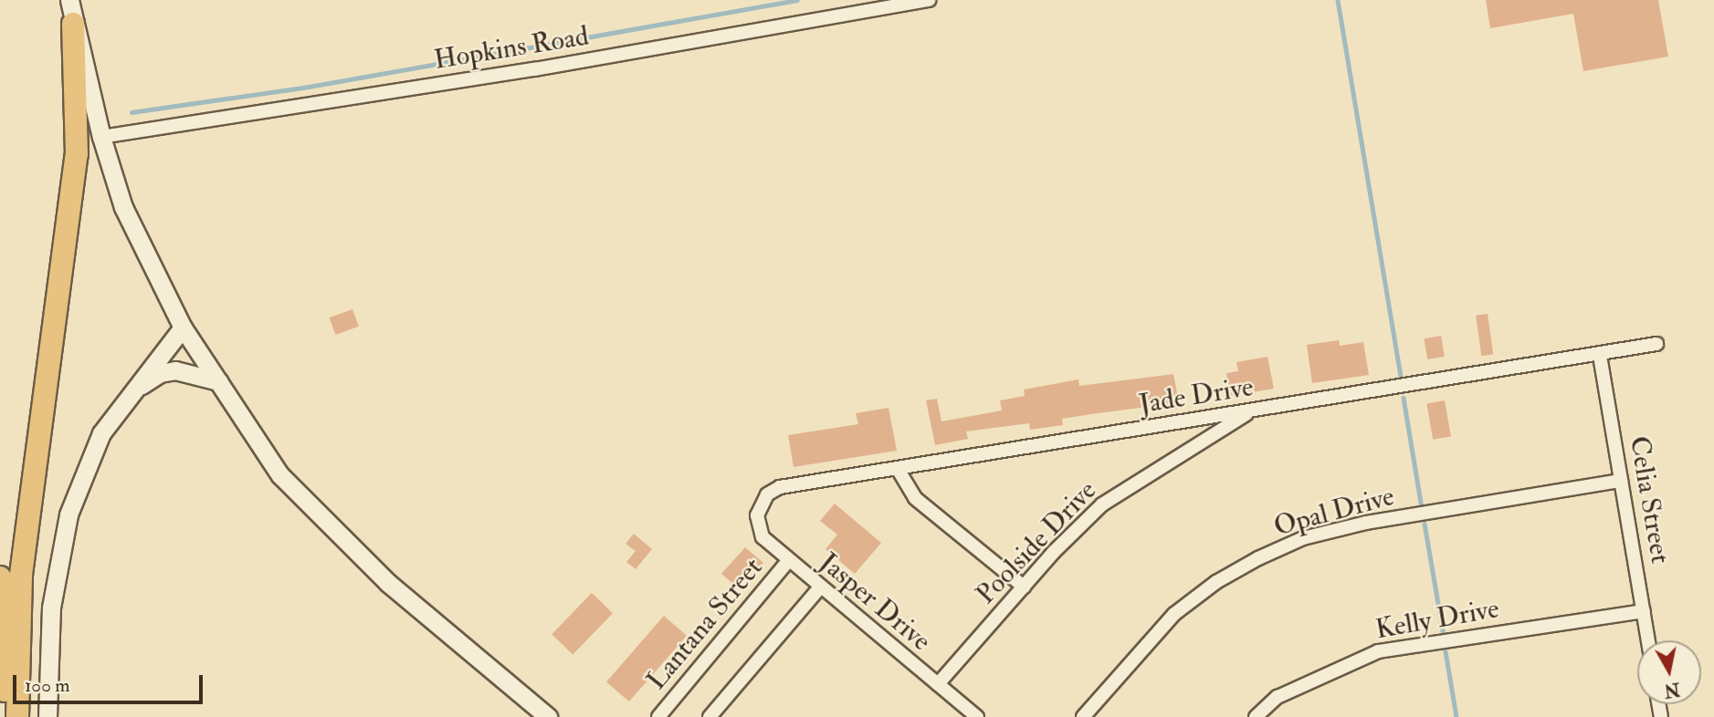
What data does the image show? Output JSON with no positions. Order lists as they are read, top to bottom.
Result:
{
  "streets": {
    "street": [
      "Hopkins Road",
      "Jade Drive",
      "Celia Street",
      "Opal Drive",
      "Poolside Drive",
      "Jasper Drive",
      "Kelly Drive",
      "Lantana Street"
    ]
  },
  "crossings": [
    ["Jade Drive", "Celia Street"],
    ["Jade Drive", "Poolside Drive"],
    ["Jade Drive", "Jasper Drive"],
    ["Celia Street", "Opal Drive"],
    ["Celia Street", "Kelly Drive"],
    ["Poolside Drive", "Jasper Drive"],
    ["Jasper Drive", "Lantana Street"]
  ],
  "scale_bar": "100 m",
  "north": "bottom"
}
